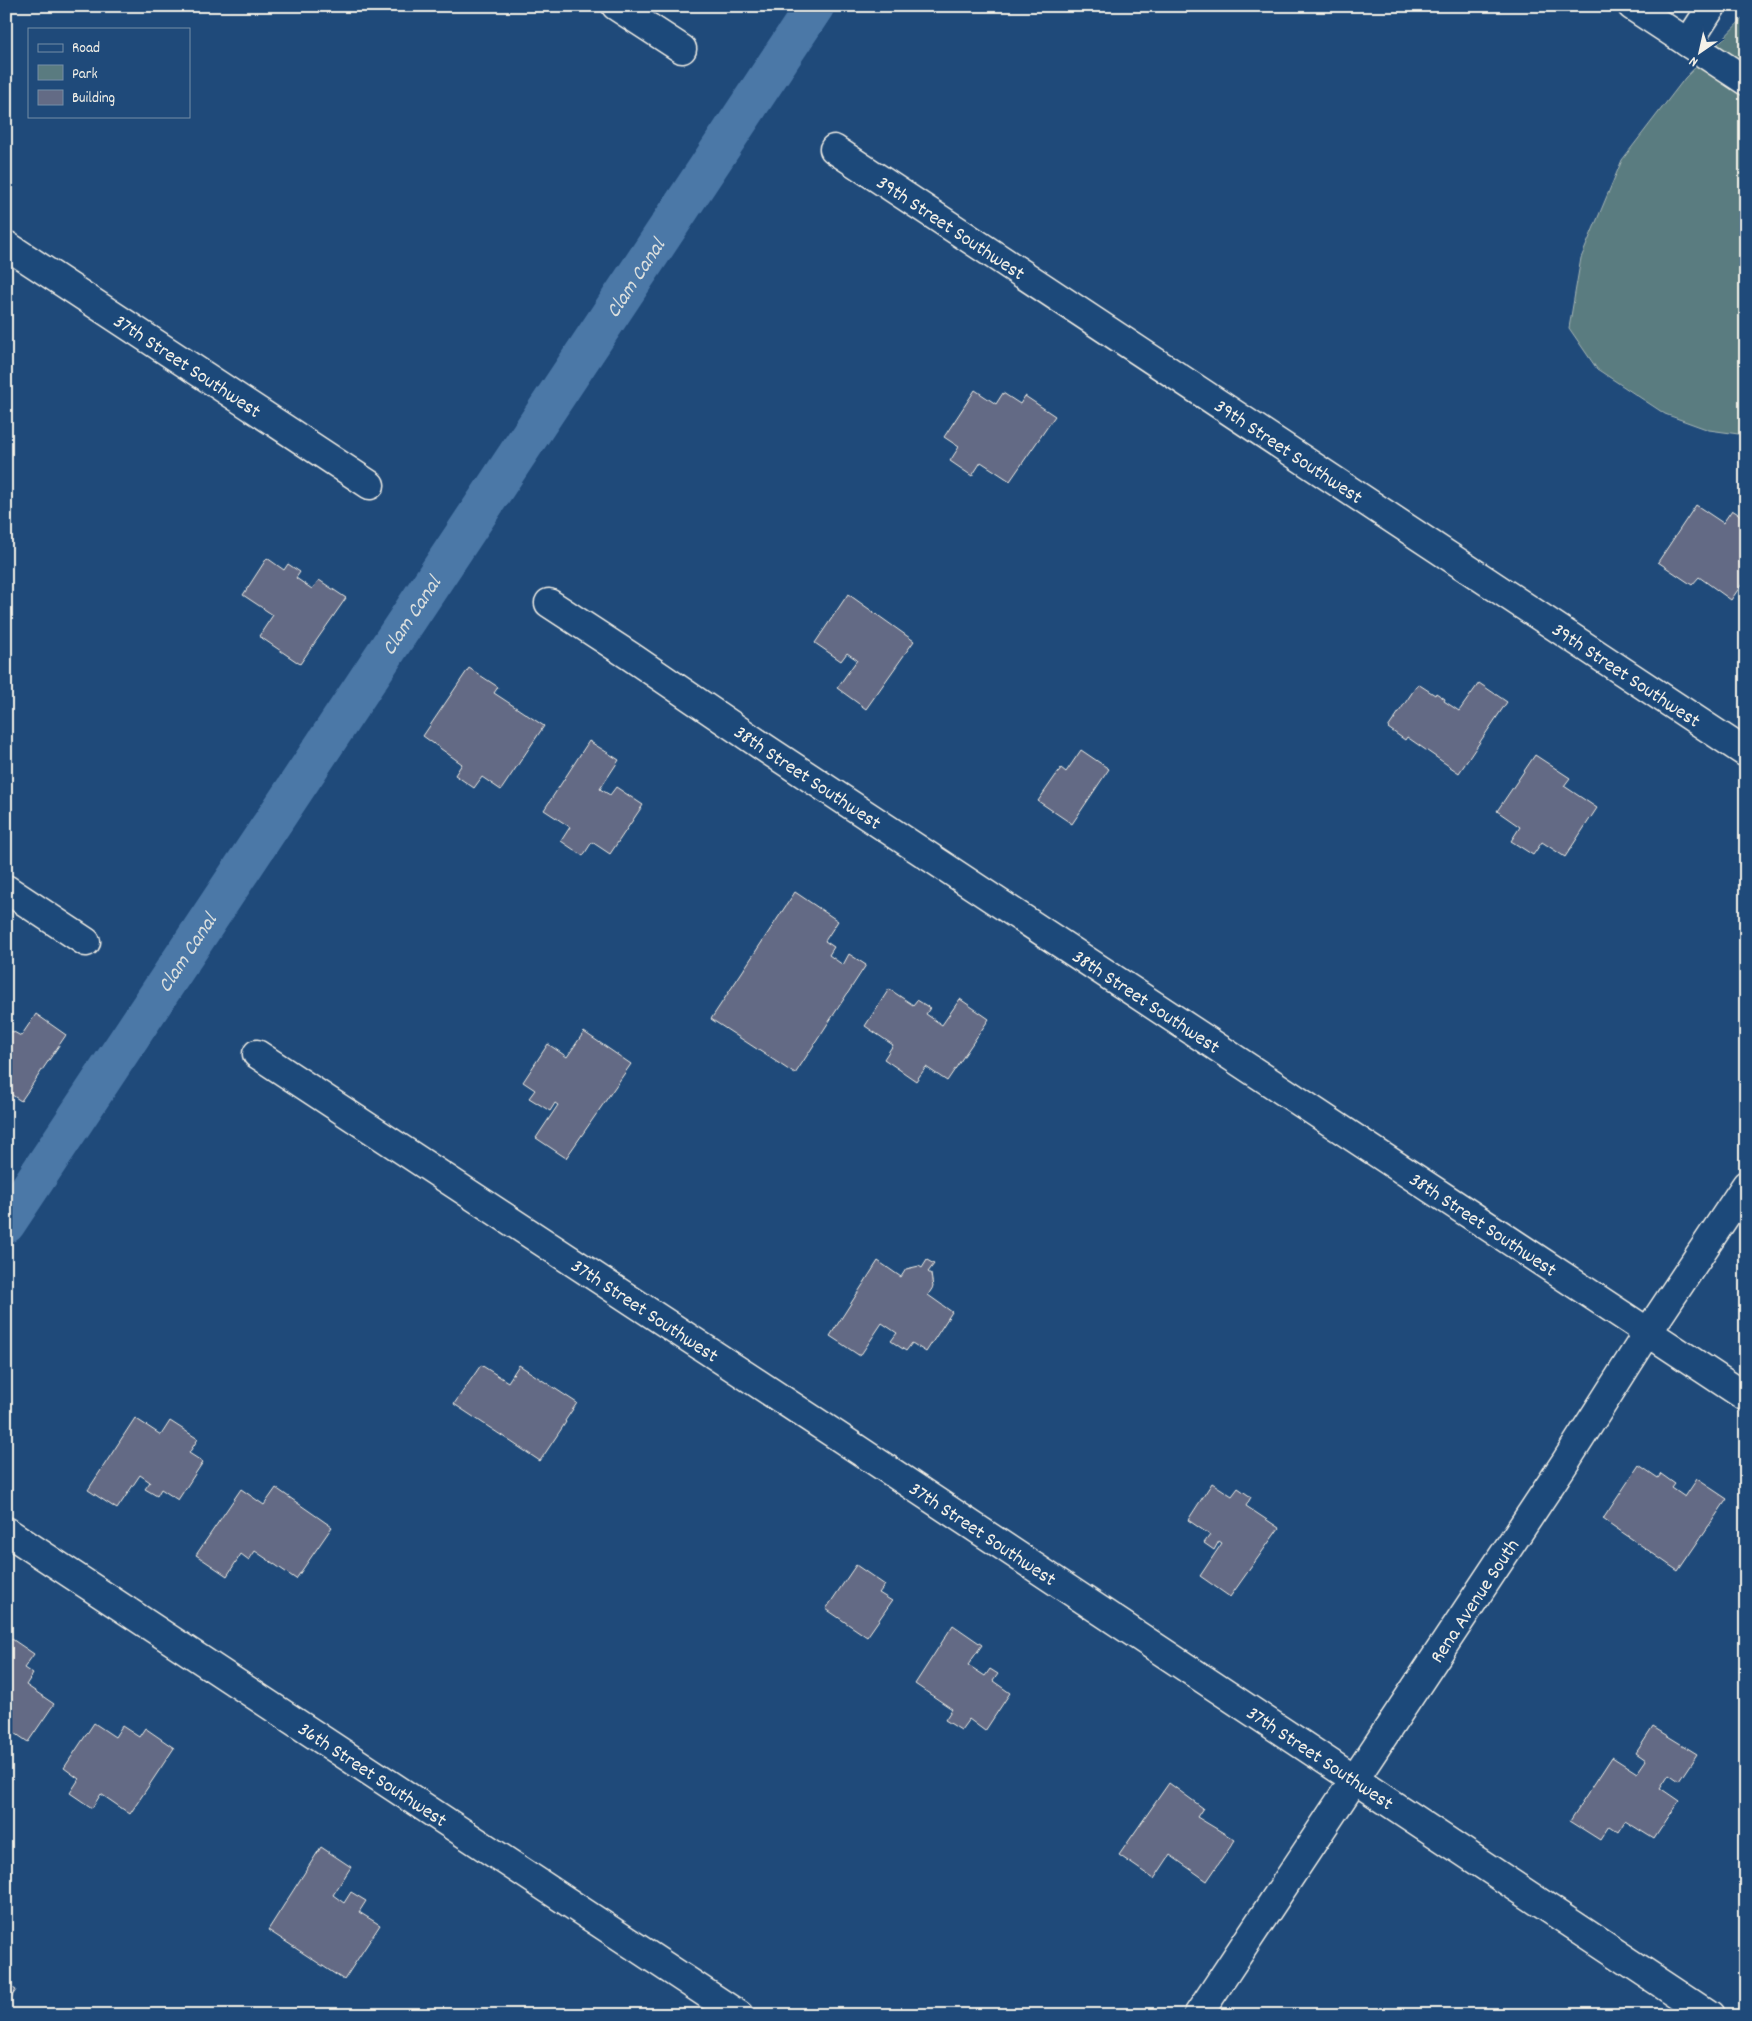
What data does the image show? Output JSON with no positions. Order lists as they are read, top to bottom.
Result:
{
  "streets": {
    "street": [
      "39th Street Southwest",
      "37th Street Southwest",
      "38th Street Southwest",
      "Rena Avenue South",
      "36th Street Southwest"
    ]
  },
  "crossings": [
    ["37th Street Southwest", "Rena Avenue South"],
    ["38th Street Southwest", "Rena Avenue South"]
  ],
  "water": ["Clam Canal"],
  "legend": ["Road", "Park", "Building"],
  "north": "bottom left"
}
